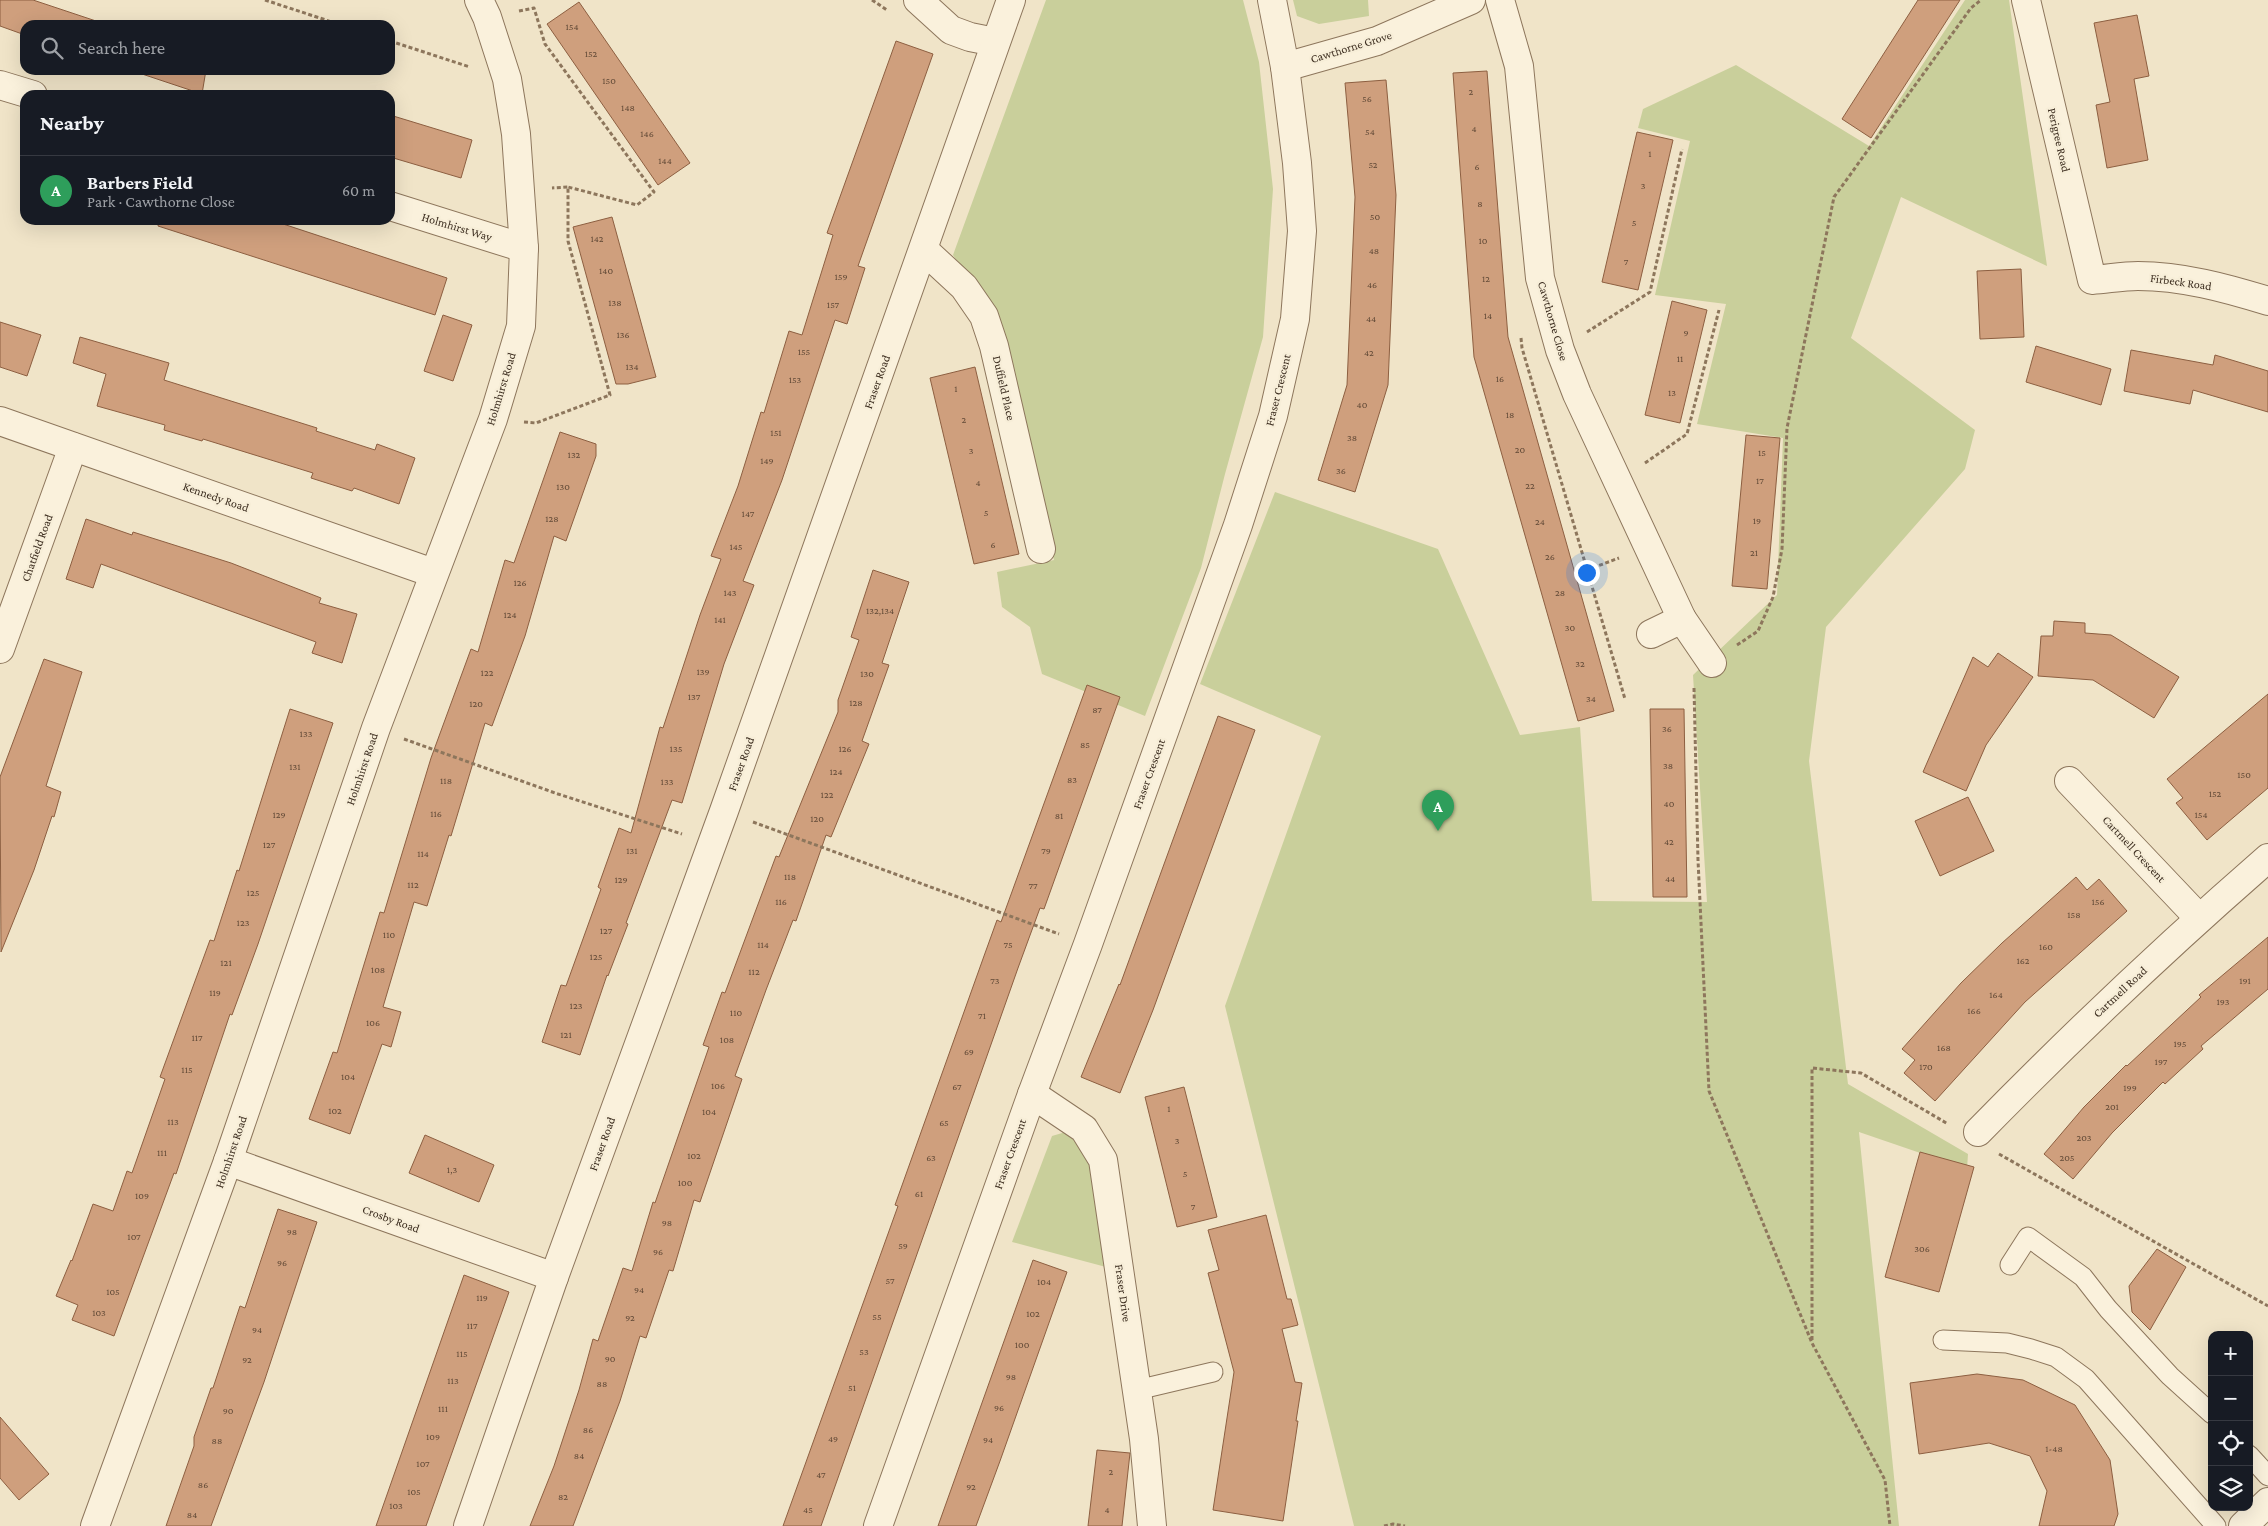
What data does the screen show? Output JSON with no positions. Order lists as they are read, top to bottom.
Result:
{
  "streets": {
    "street": [
      "Cawthorne Grove",
      "Perigree Road",
      "Holmhirst Way",
      "Firbeck Road",
      "Cawthorne Close",
      "Fraser Road",
      "Duffield Place",
      "Holmhirst Road",
      "Fraser Crescent",
      "Kennedy Road",
      "Chatfield Road",
      "Cartmell Crescent",
      "Cartmell Road",
      "Crosby Road",
      "Fraser Drive"
    ]
  },
  "crossings": [
    ["Cawthorne Grove", "Fraser Crescent"],
    ["Perigree Road", "Firbeck Road"],
    ["Holmhirst Way", "Holmhirst Road"],
    ["Fraser Road", "Duffield Place"],
    ["Fraser Road", "Crosby Road"],
    ["Holmhirst Road", "Kennedy Road"],
    ["Holmhirst Road", "Crosby Road"],
    ["Fraser Crescent", "Fraser Drive"],
    ["Kennedy Road", "Chatfield Road"],
    ["Cartmell Crescent", "Cartmell Road"]
  ],
  "house_numbers": [
    "154",
    "152",
    "150",
    "2",
    "56",
    "148",
    "4",
    "54",
    "146",
    "1",
    "144",
    "52",
    "6",
    "3",
    "8",
    "50",
    "5",
    "142",
    "10",
    "48",
    "7",
    "140",
    "159",
    "12",
    "46",
    "138",
    "157",
    "14",
    "44",
    "9",
    "136",
    "155",
    "42",
    "11",
    "134",
    "16",
    "153",
    "1",
    "13",
    "40",
    "18",
    "2",
    "151",
    "38",
    "20",
    "3",
    "15",
    "132",
    "149",
    "36",
    "17",
    "4",
    "22",
    "130",
    "5",
    "147",
    "128",
    "19",
    "24",
    "6",
    "145",
    "21",
    "26",
    "126",
    "143",
    "28",
    "132,134",
    "124",
    "141",
    "30",
    "32",
    "139",
    "122",
    "130",
    "137",
    "34",
    "128",
    "120",
    "87",
    "36",
    "133",
    "85",
    "135",
    "126",
    "38",
    "131",
    "124",
    "150",
    "83",
    "118",
    "133",
    "152",
    "122",
    "40",
    "116",
    "129",
    "154",
    "81",
    "120",
    "42",
    "127",
    "131",
    "79",
    "114",
    "118",
    "44",
    "129",
    "112",
    "77",
    "125",
    "116",
    "156",
    "158",
    "123",
    "127",
    "110",
    "114",
    "75",
    "160",
    "125",
    "162",
    "121",
    "108",
    "112",
    "73",
    "191",
    "119",
    "164",
    "193",
    "123",
    "166",
    "110",
    "71",
    "106",
    "121",
    "117",
    "108",
    "195",
    "168",
    "69",
    "197",
    "170",
    "115",
    "104",
    "106",
    "67",
    "199",
    "201",
    "1",
    "102",
    "104",
    "113",
    "65",
    "203",
    "3",
    "111",
    "102",
    "63",
    "205",
    "1,3",
    "5",
    "100",
    "61",
    "109",
    "7",
    "98",
    "98",
    "107",
    "59",
    "306",
    "96",
    "96",
    "57",
    "104",
    "94",
    "105",
    "119",
    "103",
    "102",
    "55",
    "92",
    "117",
    "94",
    "100",
    "53",
    "115",
    "90",
    "92",
    "98",
    "113",
    "88",
    "51",
    "96",
    "111",
    "90",
    "86",
    "109",
    "49",
    "94",
    "88",
    "1-48",
    "84",
    "107",
    "2",
    "47",
    "86",
    "92",
    "105",
    "82",
    "103",
    "45",
    "4",
    "84"
  ],
  "page": {
    "search": "Search here",
    "heading": "Nearby",
    "list": [
      {
        "mark": "A",
        "name": "Barbers Field",
        "note": "Park · Cawthorne Close",
        "value": "60 m"
      }
    ],
    "pins": "A",
    "map_buttons": ["+", "−"]
  }
}
